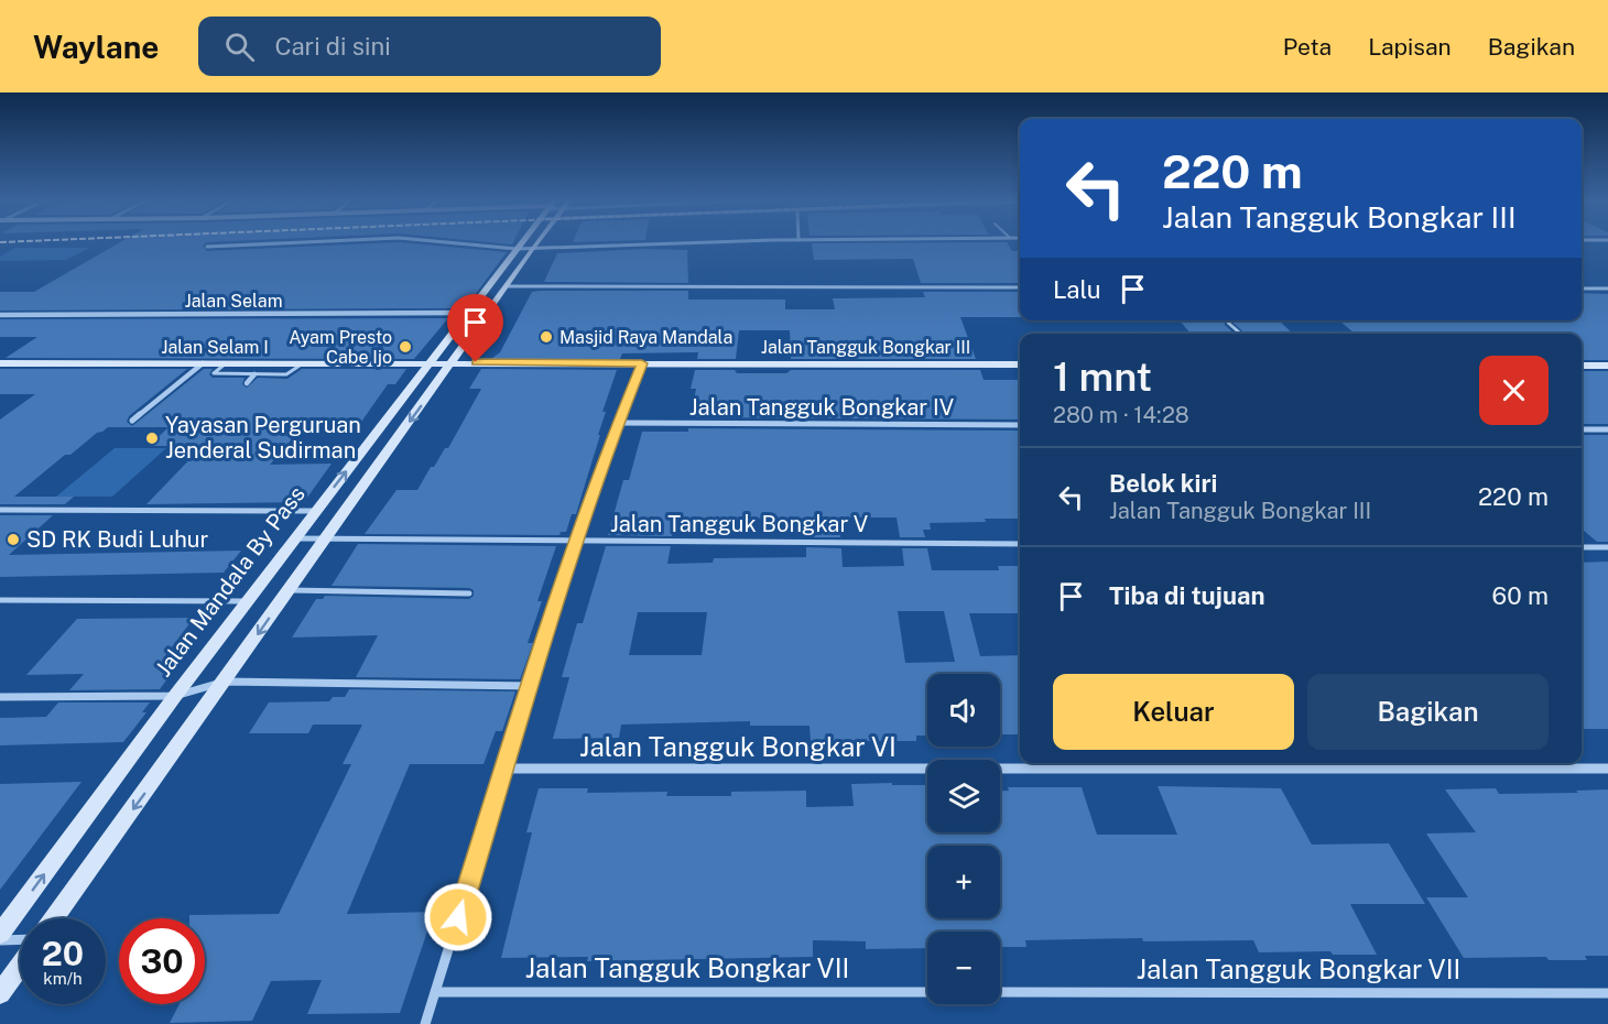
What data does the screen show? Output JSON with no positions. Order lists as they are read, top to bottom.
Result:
{
  "streets": {
    "street": [
      "Jalan Selam",
      "Jalan Selam I",
      "Jalan Tangguk Bongkar III",
      "Jalan Tangguk Bongkar IV",
      "Jalan Tangguk Bongkar V",
      "Jalan Mandala By Pass",
      "Jalan Tangguk Bongkar VI",
      "Jalan Tangguk Bongkar VII"
    ]
  },
  "crossings": [
    ["Jalan Selam", "Jalan Mandala By Pass"],
    ["Jalan Selam I", "Jalan Tangguk Bongkar III"],
    ["Jalan Selam I", "Jalan Mandala By Pass"],
    ["Jalan Tangguk Bongkar III", "Jalan Mandala By Pass"],
    ["Jalan Tangguk Bongkar V", "Jalan Mandala By Pass"]
  ],
  "places": [
    "Masjid Raya Mandala",
    "Ayam Presto Cabe Ijo",
    "Yayasan Perguruan Jenderal Sudirman",
    "SD RK Budi Luhur"
  ],
  "page": {
    "header": "Waylane",
    "search": "Cari di sini",
    "nav": ["Peta", "Lapisan", "Bagikan"],
    "turn": ["220 m", "Jalan Tangguk Bongkar III"],
    "then": "Lalu",
    "heading": ["1 mnt", "280 m · 14:28"],
    "list": [
      {
        "name": "Belok kiri",
        "note": "Jalan Tangguk Bongkar III",
        "value": "220 m"
      },
      {
        "name": "Tiba di tujuan",
        "value": "60 m"
      }
    ],
    "buttons": ["Keluar", "Bagikan"],
    "map_buttons": ["+", "−"],
    "speed": "20 km/h",
    "limit": "30"
  }
}
